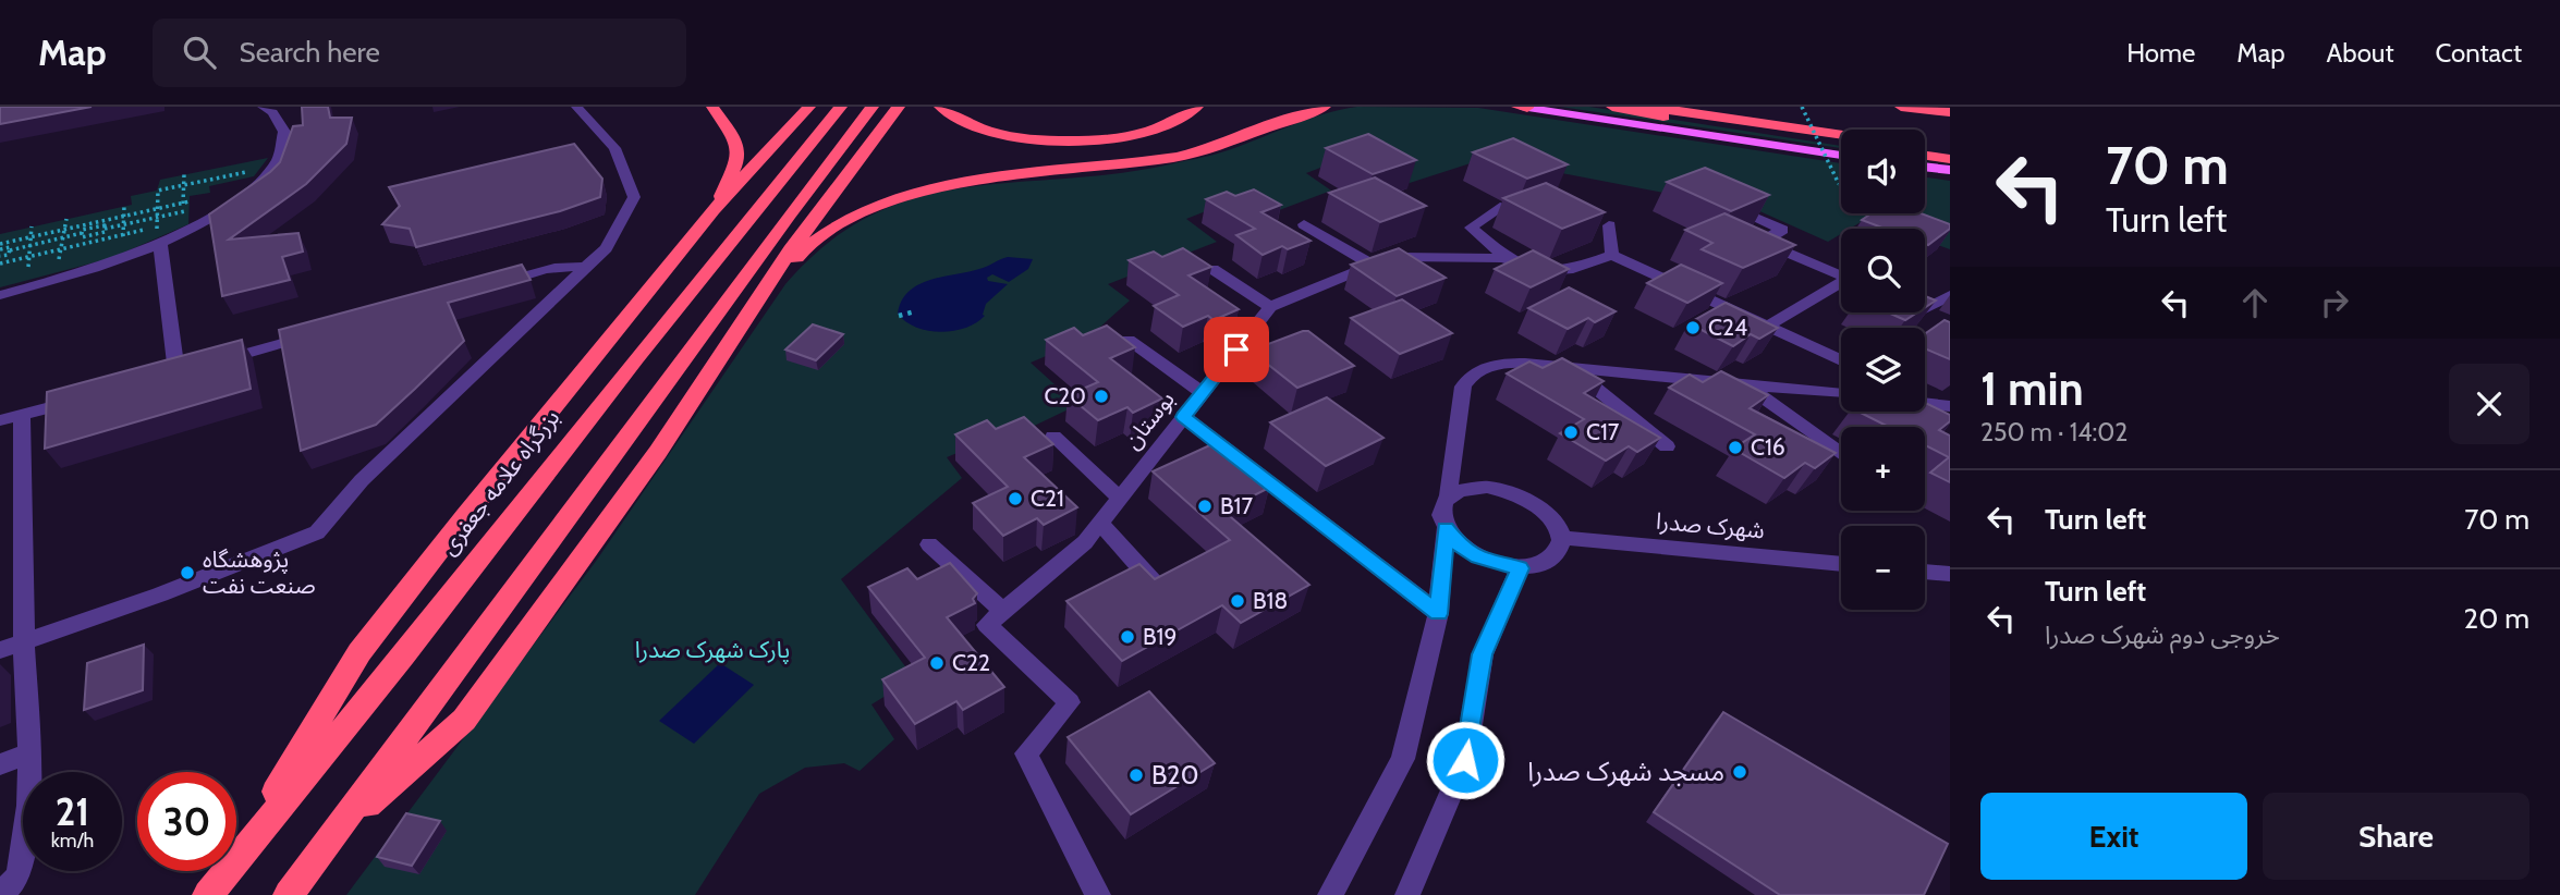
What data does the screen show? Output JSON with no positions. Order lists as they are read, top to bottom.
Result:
{
  "streets": {
    "highway": ["بزرگراه علامه جعفری"],
    "street": ["بوستان", "شهرک صدرا"]
  },
  "parks": ["پارک شهرک صدرا"],
  "places": [
    "C24",
    "C20",
    "C17",
    "C16",
    "C21",
    "B17",
    "پژوهشگاه صنعت نفت",
    "B18",
    "B19",
    "C22",
    "مسجد شهرک صدرا",
    "B20"
  ],
  "page": {
    "header": "Map",
    "search": "Search here",
    "nav": [
      "Home",
      "Map",
      "About",
      "Contact"
    ],
    "turn": ["70 m", "Turn left"],
    "map_buttons": ["+", "−"],
    "heading": ["1 min", "250 m · 14:02"],
    "list": [
      {
        "name": "Turn left",
        "value": "70 m"
      },
      {
        "name": "Turn left",
        "note": "خروجی دوم شهرک صدرا",
        "value": "20 m"
      }
    ],
    "speed": "21 km/h",
    "limit": "30",
    "buttons": ["Exit", "Share"]
  }
}
